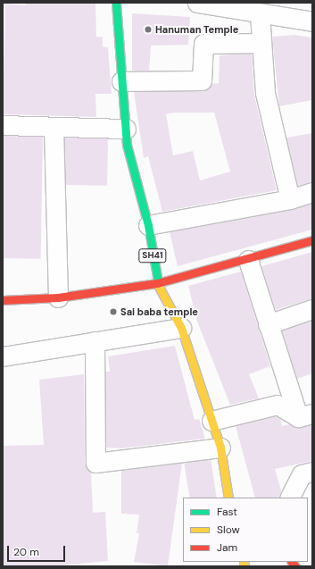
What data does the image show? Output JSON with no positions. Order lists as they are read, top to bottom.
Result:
{
  "streets": {
    "main road": ["SH41"]
  },
  "places": ["Hanuman Temple", "Sai baba temple"],
  "legend": ["Fast", "Slow", "Jam"],
  "scale_bar": "20 m"
}
